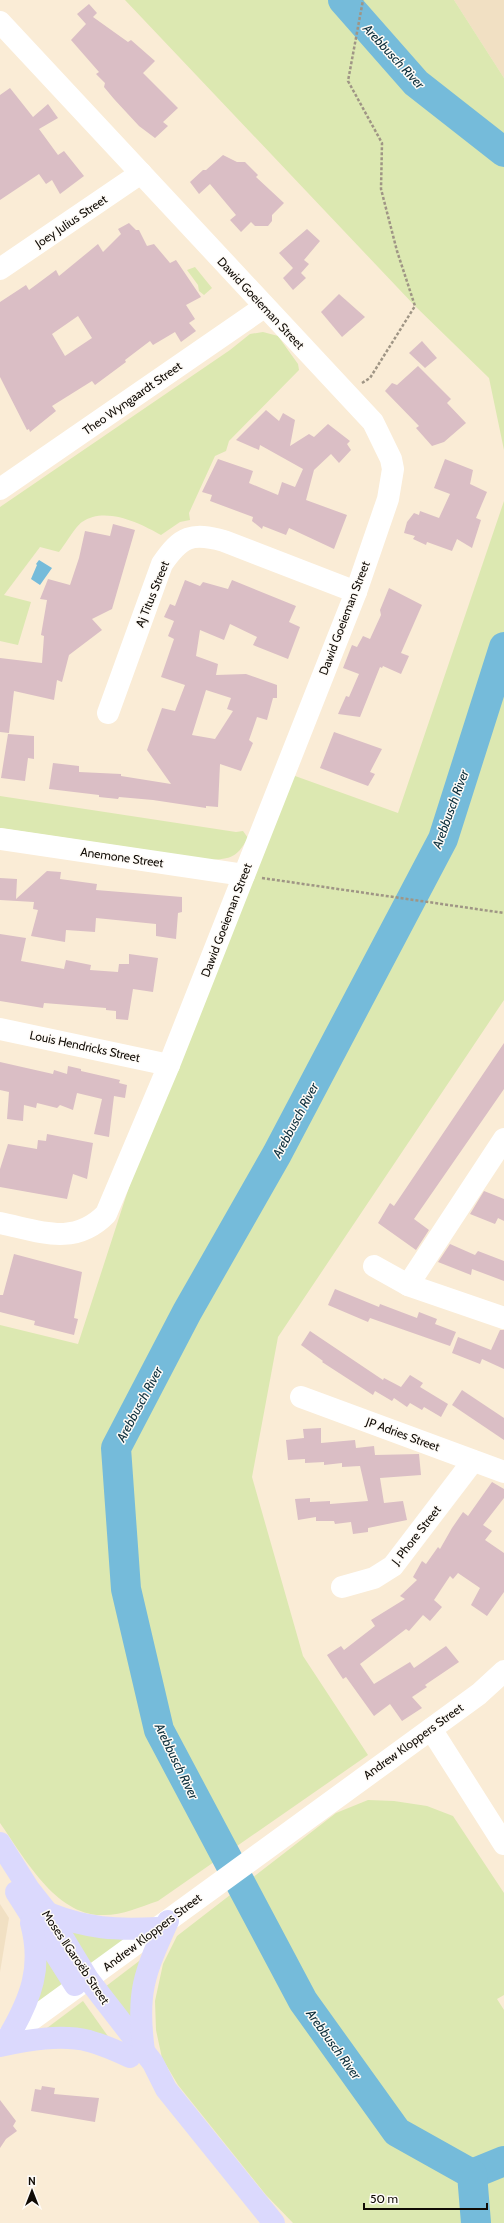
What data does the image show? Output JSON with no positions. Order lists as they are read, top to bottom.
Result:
{
  "streets": {
    "main road": ["Moses ǁGaroëb Street"],
    "street": [
      "Joey Julius Street",
      "Dawid Goeieman Street",
      "Theo Wyngaardt Street",
      "Aj Titus Street",
      "Anemone Street",
      "Louis Hendricks Street",
      "JP Adries Street",
      "J. Phore Street",
      "Andrew Kloppers Street"
    ]
  },
  "crossings": [
    ["Joey Julius Street", "Dawid Goeieman Street"],
    ["Dawid Goeieman Street", "Theo Wyngaardt Street"],
    ["Dawid Goeieman Street", "Aj Titus Street"],
    ["Dawid Goeieman Street", "Anemone Street"],
    ["Dawid Goeieman Street", "Louis Hendricks Street"],
    ["JP Adries Street", "J. Phore Street"],
    ["Andrew Kloppers Street", "Moses ǁGaroëb Street"]
  ],
  "water": ["Arebbusch River"],
  "scale_bar": "50 m",
  "north": "top"
}
